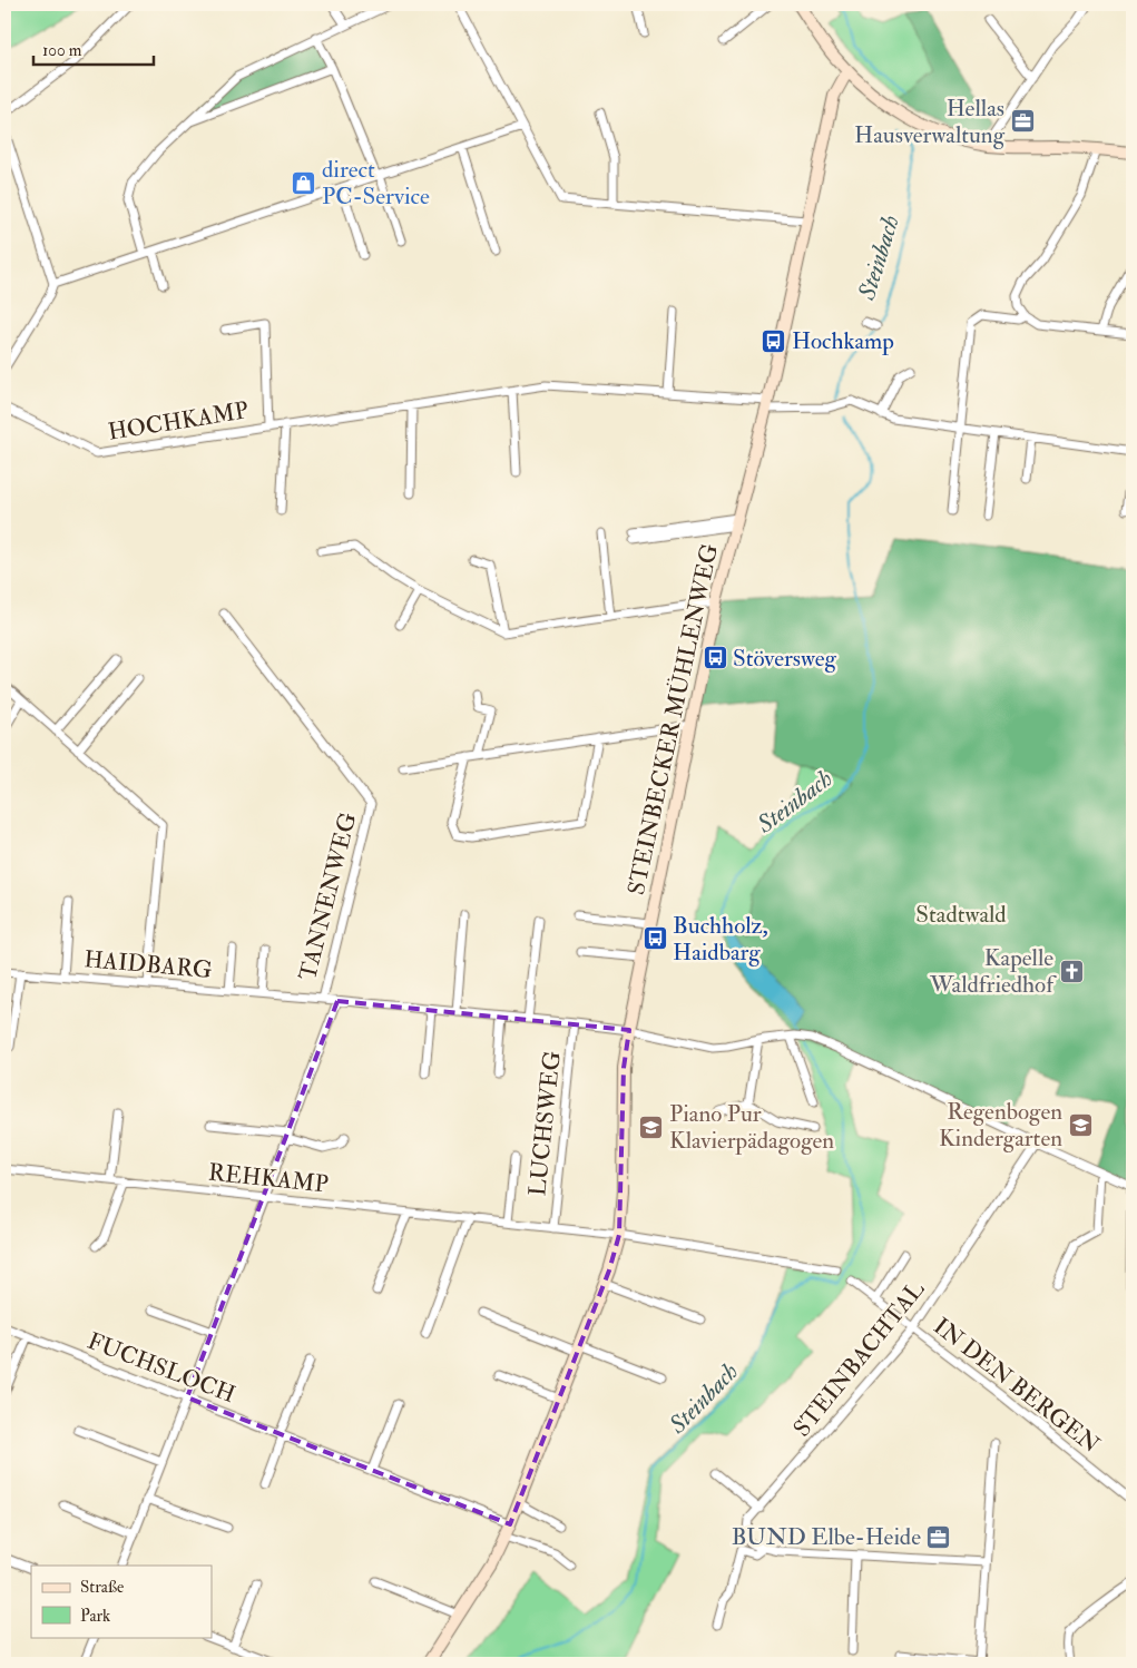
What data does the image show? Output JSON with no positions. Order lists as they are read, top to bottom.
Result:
{
  "streets": {
    "street": [
      "HOCHKAMP",
      "STEINBECKER MÜHLENWEG",
      "TANNENWEG",
      "HAIDBARG",
      "LUCHSWEG",
      "REHKAMP",
      "STEINBACHTAL",
      "FUCHSLOCH",
      "IN DEN BERGEN"
    ]
  },
  "crossings": [
    ["HOCHKAMP", "STEINBECKER MÜHLENWEG"],
    ["STEINBECKER MÜHLENWEG", "HAIDBARG"],
    ["STEINBECKER MÜHLENWEG", "REHKAMP"],
    ["STEINBECKER MÜHLENWEG", "FUCHSLOCH"],
    ["TANNENWEG", "HAIDBARG"],
    ["TANNENWEG", "REHKAMP"],
    ["TANNENWEG", "FUCHSLOCH"],
    ["HAIDBARG", "LUCHSWEG"],
    ["HAIDBARG", "STEINBACHTAL"],
    ["LUCHSWEG", "REHKAMP"],
    ["STEINBACHTAL", "IN DEN BERGEN"]
  ],
  "water": ["Steinbach"],
  "parks": ["Stadtwald"],
  "places": {
    "office": ["Hellas Hausverwaltung", "BUND Elbe-Heide"],
    "shop": ["direct PC-Service"],
    "bus stop": ["Hochkamp", "Stöversweg", "Buchholz, Haidbarg"],
    "church": ["Kapelle Waldfriedhof"],
    "school or university": ["Regenbogen Kindergarten", "Piano Pur Klavierpädagogen"]
  },
  "legend": ["Straße", "Park"],
  "scale_bar": "100 m"
}
